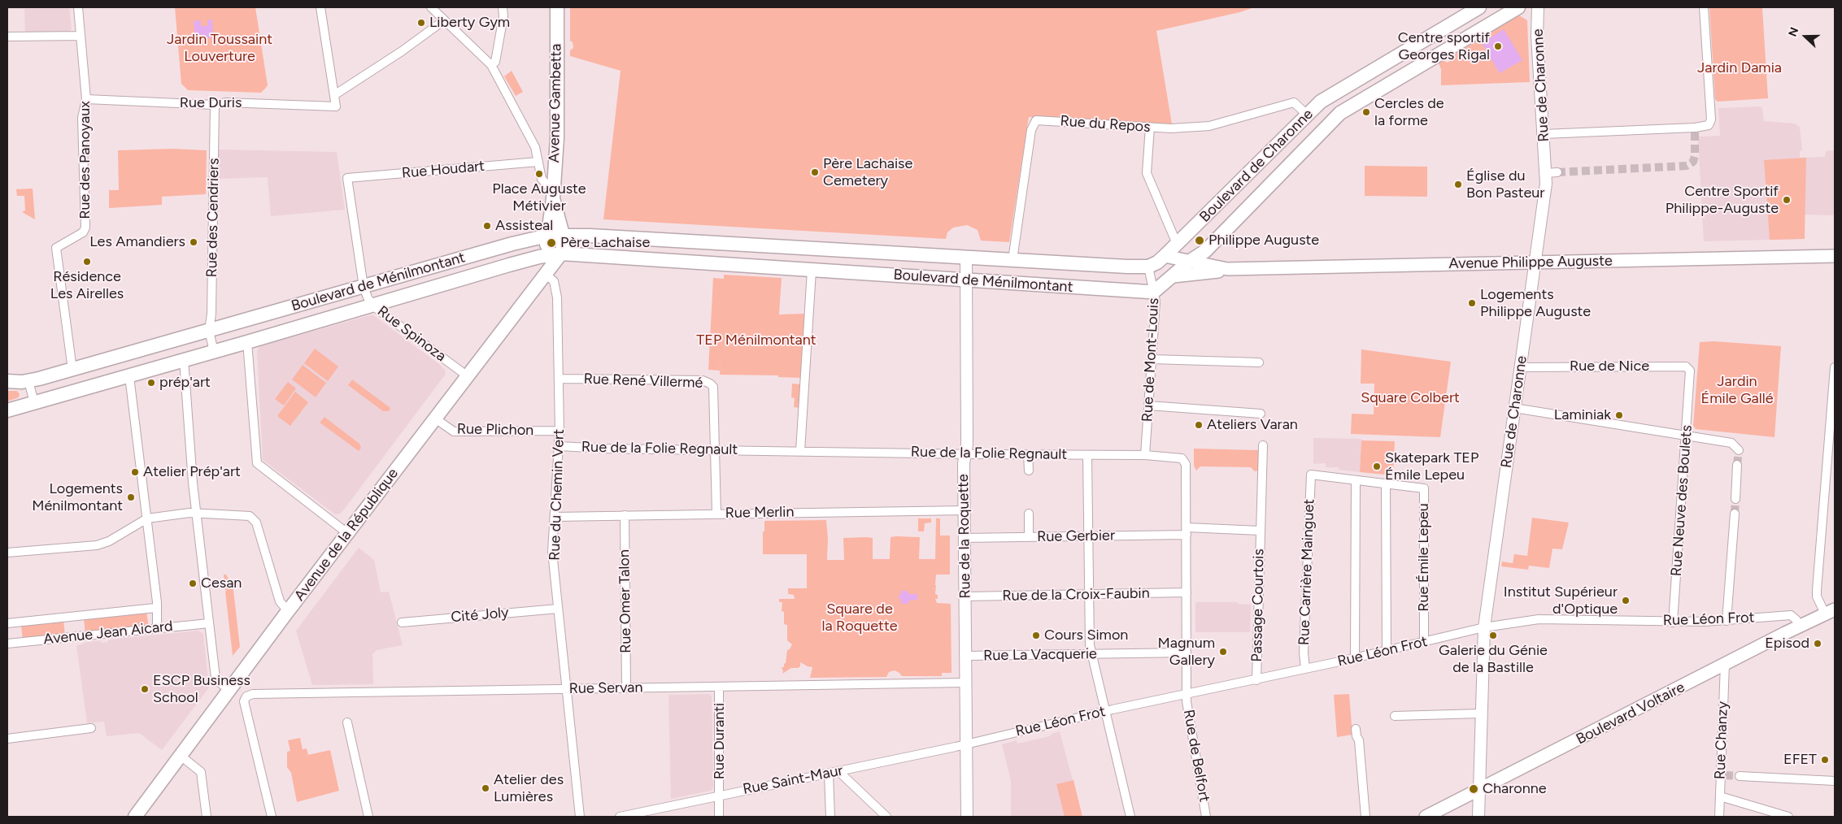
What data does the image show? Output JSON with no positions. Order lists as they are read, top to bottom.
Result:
{
  "streets": {
    "main road": [
      "Avenue Gambetta",
      "Boulevard de Charonne",
      "Avenue Philippe Auguste",
      "Boulevard de Ménilmontant",
      "Avenue de la République",
      "Boulevard Voltaire"
    ],
    "street": [
      "Rue de Charonne",
      "Rue Duris",
      "Rue du Repos",
      "Rue des Panoyaux",
      "Rue Houdart",
      "Rue des Cendriers",
      "Rue Spinoza",
      "Rue de Mont-Louis",
      "Rue de Nice",
      "Rue René Villermé",
      "Rue Plichon",
      "Rue de la Folie Regnault",
      "Rue du Chemin Vert",
      "Rue Neuve des Boulets",
      "Rue Merlin",
      "Rue de la Roquette",
      "Rue Gerbier",
      "Rue Émile Lepeu",
      "Rue Carrière Mainguet",
      "Rue de la Croix-Faubin",
      "Rue Omer Talon",
      "Passage Courtois",
      "Cité Joly",
      "Rue Léon Frot",
      "Avenue Jean Aicard",
      "Rue La Vacquerie",
      "Rue Servan",
      "Rue Chanzy",
      "Rue Duranti",
      "Rue de Belfort",
      "Rue Saint-Maur"
    ]
  },
  "crossings": [
    ["Rue de Charonne", "Avenue Philippe Auguste"],
    ["Rue de Charonne", "Rue de Nice"],
    ["Rue de Charonne", "Rue Léon Frot"],
    ["Rue de Charonne", "Boulevard Voltaire"],
    ["Rue Duris", "Rue des Panoyaux"],
    ["Rue Duris", "Rue des Cendriers"],
    ["Rue du Repos", "Boulevard de Charonne"],
    ["Rue du Repos", "Boulevard de Ménilmontant"],
    ["Rue des Panoyaux", "Boulevard de Ménilmontant"],
    ["Boulevard de Charonne", "Avenue Philippe Auguste"],
    ["Boulevard de Charonne", "Boulevard de Ménilmontant"],
    ["Boulevard de Charonne", "Rue de Mont-Louis"],
    ["Rue Houdart", "Rue Spinoza"],
    ["Rue des Cendriers", "Boulevard de Ménilmontant"],
    ["Boulevard de Ménilmontant", "Rue Spinoza"],
    ["Boulevard de Ménilmontant", "Rue de Mont-Louis"],
    ["Boulevard de Ménilmontant", "Avenue de la République"],
    ["Boulevard de Ménilmontant", "Rue de la Roquette"],
    ["Rue Spinoza", "Avenue de la République"],
    ["Rue de Mont-Louis", "Rue de la Folie Regnault"],
    ["Rue de Nice", "Rue Neuve des Boulets"],
    ["Rue René Villermé", "Rue de la Folie Regnault"],
    ["Rue René Villermé", "Rue du Chemin Vert"],
    ["Rue Plichon", "Rue du Chemin Vert"],
    ["Rue Plichon", "Avenue de la République"],
    ["Rue de la Folie Regnault", "Rue du Chemin Vert"],
    ["Rue de la Folie Regnault", "Rue de la Roquette"],
    ["Rue de la Folie Regnault", "Rue Gerbier"],
    ["Rue de la Folie Regnault", "Rue de la Croix-Faubin"],
    ["Rue de la Folie Regnault", "Passage Courtois"],
    ["Rue de la Folie Regnault", "Rue Léon Frot"],
    ["Rue de la Folie Regnault", "Rue La Vacquerie"],
    ["Rue de la Folie Regnault", "Rue de Belfort"],
    ["Rue du Chemin Vert", "Rue Merlin"],
    ["Rue du Chemin Vert", "Avenue de la République"],
    ["Rue du Chemin Vert", "Cité Joly"],
    ["Rue du Chemin Vert", "Rue Servan"],
    ["Rue Neuve des Boulets", "Rue Léon Frot"],
    ["Rue Merlin", "Rue de la Roquette"],
    ["Rue Merlin", "Rue Omer Talon"],
    ["Rue de la Roquette", "Rue Gerbier"],
    ["Rue de la Roquette", "Rue de la Croix-Faubin"],
    ["Rue de la Roquette", "Rue Léon Frot"],
    ["Rue de la Roquette", "Rue La Vacquerie"],
    ["Rue de la Roquette", "Rue Servan"],
    ["Rue de la Roquette", "Rue Saint-Maur"],
    ["Rue Gerbier", "Passage Courtois"],
    ["Rue Émile Lepeu", "Rue Carrière Mainguet"],
    ["Rue Émile Lepeu", "Rue Léon Frot"],
    ["Rue Carrière Mainguet", "Rue Léon Frot"],
    ["Rue Omer Talon", "Rue Servan"],
    ["Passage Courtois", "Rue Léon Frot"],
    ["Rue Léon Frot", "Boulevard Voltaire"],
    ["Rue Léon Frot", "Rue de Belfort"],
    ["Rue Léon Frot", "Rue Saint-Maur"],
    ["Rue Servan", "Rue Duranti"],
    ["Boulevard Voltaire", "Rue Chanzy"],
    ["Rue Duranti", "Rue Saint-Maur"]
  ],
  "parks": [
    "Jardin Toussaint Louverture",
    "Jardin Damia",
    "TEP Ménilmontant",
    "Jardin Émile Gallé",
    "Square Colbert",
    "Square de la Roquette"
  ],
  "places": [
    "Liberty Gym",
    "Centre sportif Georges Rigal",
    "Cercles de la forme",
    "Père Lachaise Cemetery",
    "Place Auguste Métivier",
    "Église du Bon Pasteur",
    "Centre Sportif Philippe-Auguste",
    "Assisteal",
    "Philippe Auguste",
    "Les Amandiers",
    "Père Lachaise",
    "Résidence Les Airelles",
    "Logements Philippe Auguste",
    "prép'art",
    "Laminiak",
    "Ateliers Varan",
    "Skatepark TEP Émile Lepeu",
    "Atelier Prép'art",
    "Logements Ménilmontant",
    "Cesan",
    "Institut Supérieur d'Optique",
    "Cours Simon",
    "Galerie du Génie de la Bastille",
    "Episod",
    "Magnum Gallery",
    "ESCP Business School",
    "EFET",
    "Atelier des Lumières",
    "Charonne"
  ],
  "north": "left"
}
